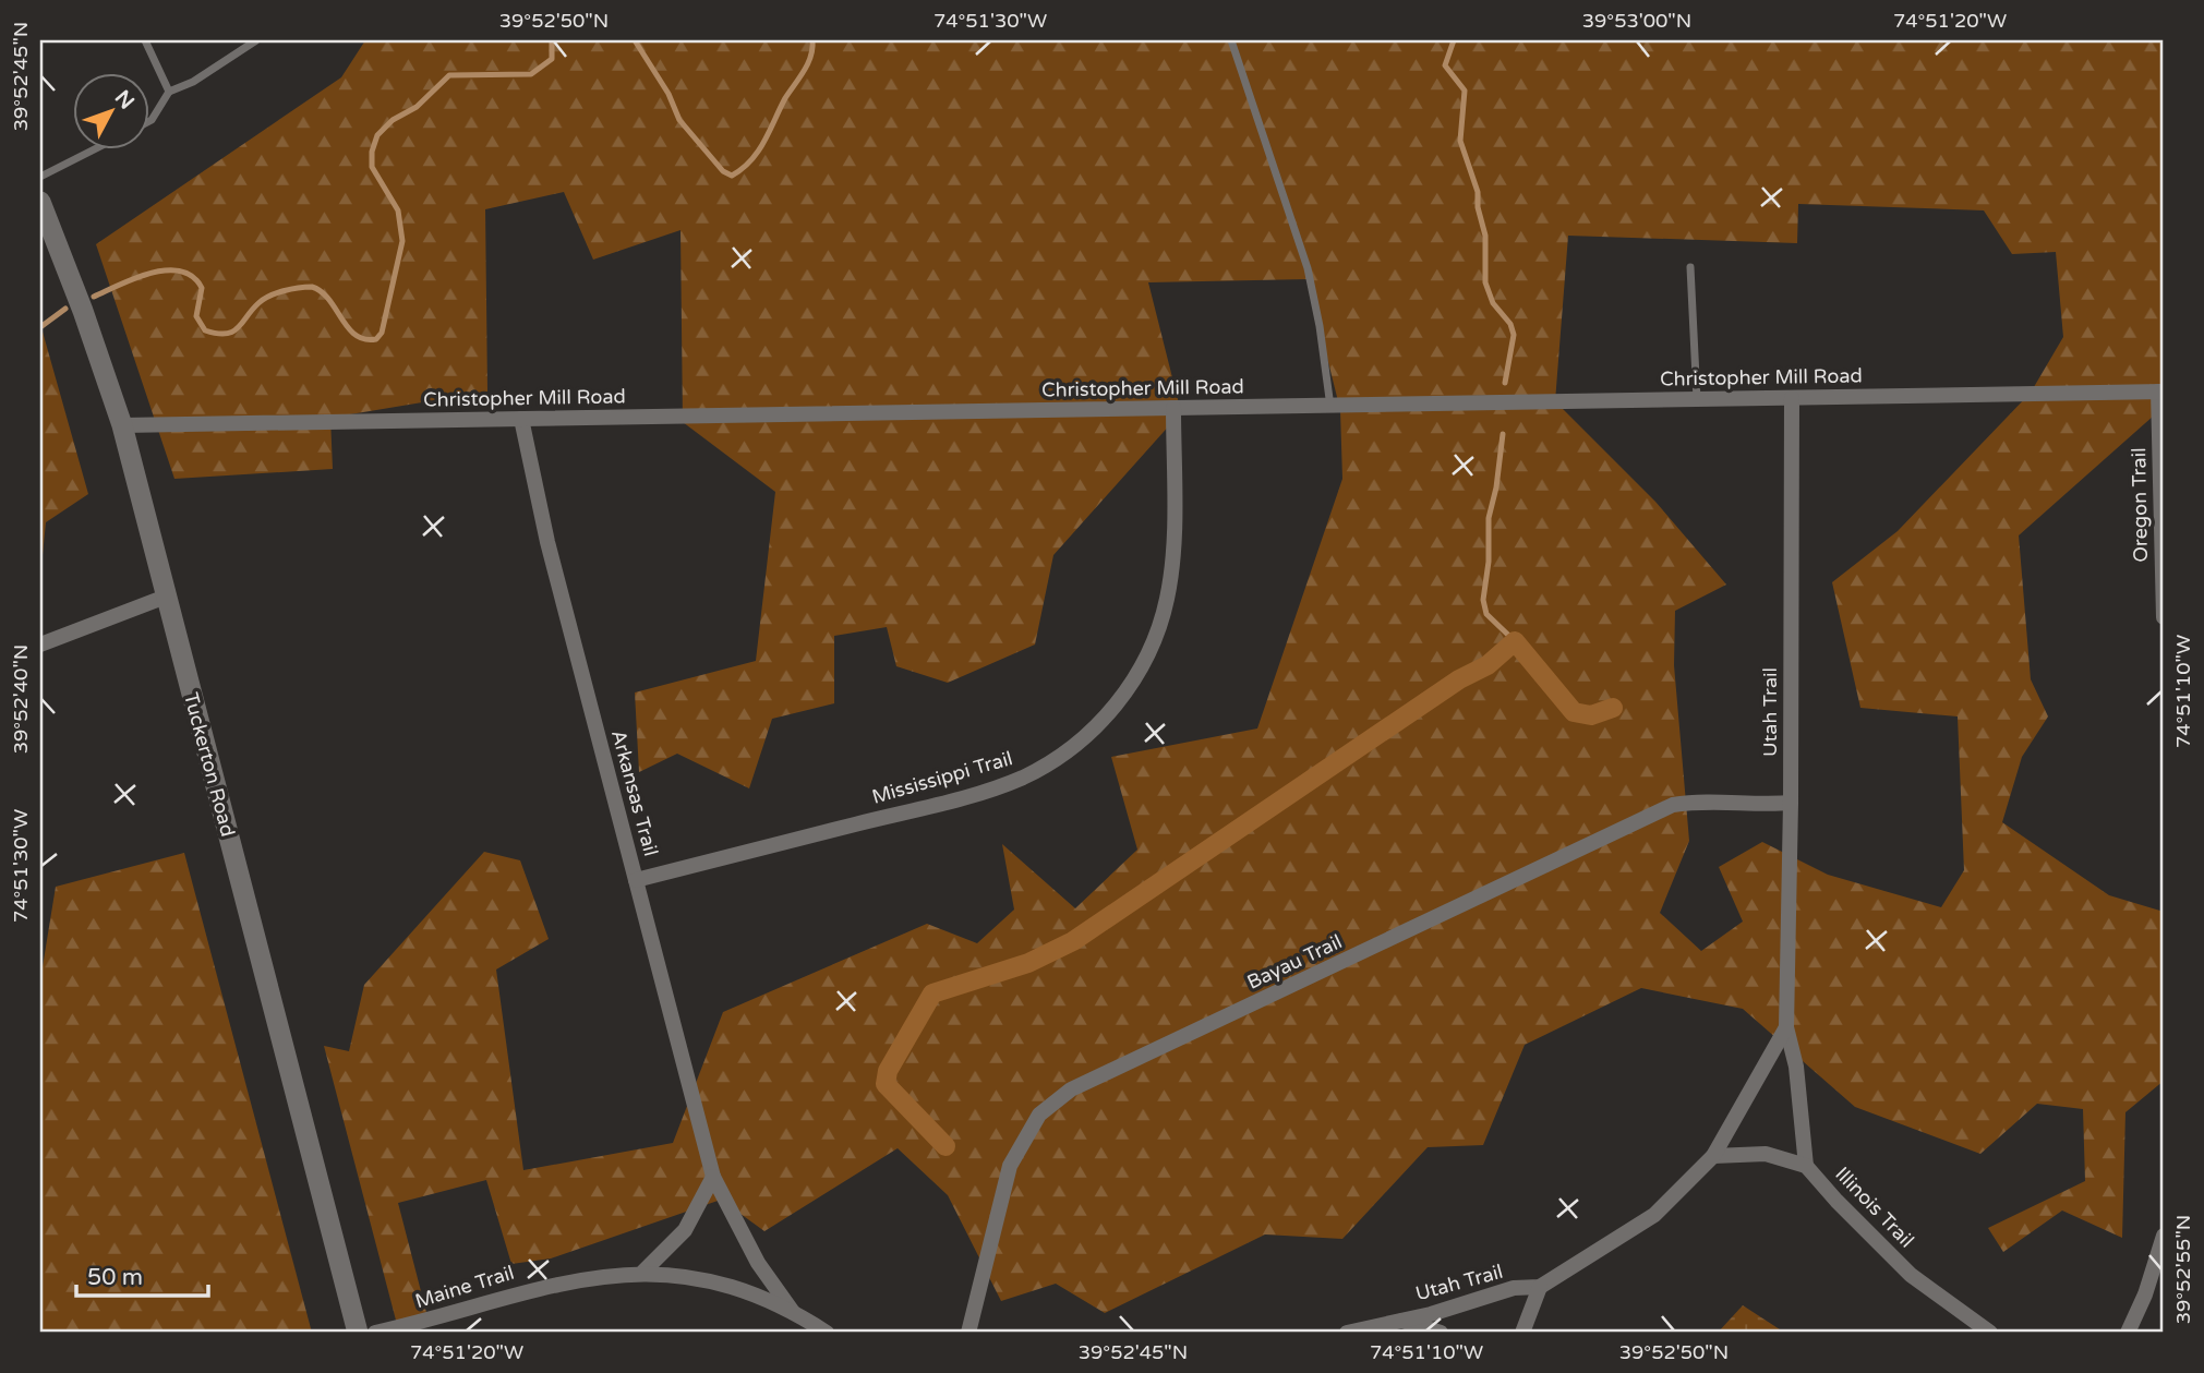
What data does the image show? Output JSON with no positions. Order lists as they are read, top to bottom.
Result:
{
  "streets": {
    "main road": ["Tuckerton Road"],
    "street": [
      "Christopher Mill Road",
      "Oregon Trail",
      "Utah Trail",
      "Mississippi Trail",
      "Arkansas Trail",
      "Bayau Trail",
      "Illinois Trail",
      "Maine Trail"
    ]
  },
  "crossings": [
    ["Christopher Mill Road", "Oregon Trail"],
    ["Christopher Mill Road", "Utah Trail"],
    ["Christopher Mill Road", "Tuckerton Road"],
    ["Christopher Mill Road", "Mississippi Trail"],
    ["Christopher Mill Road", "Arkansas Trail"],
    ["Utah Trail", "Bayau Trail"],
    ["Utah Trail", "Illinois Trail"],
    ["Mississippi Trail", "Arkansas Trail"],
    ["Arkansas Trail", "Maine Trail"]
  ],
  "scale_bar": "50 m",
  "north": "top right",
  "coordinates": [
    "39°52'50\"N",
    "74°51'30\"W",
    "39°53'00\"N",
    "74°51'20\"W",
    "39°52'45\"N",
    "74°51'10\"W",
    "39°52'40\"N",
    "39°52'55\"N"
  ]
}
